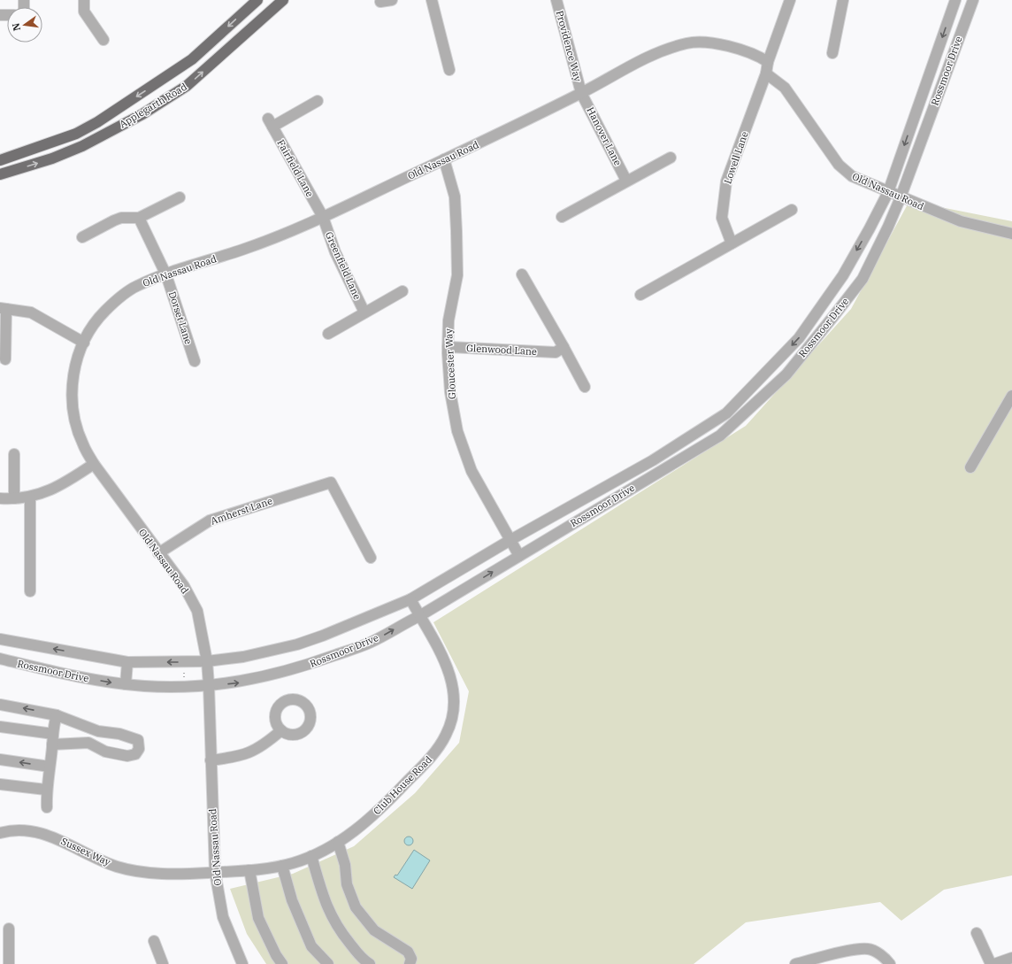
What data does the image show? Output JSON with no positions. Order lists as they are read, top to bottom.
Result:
{
  "streets": {
    "main road": ["Applegarth Road"],
    "street": [
      "Providence Way",
      "Rossmoor Drive",
      "Hanover Lane",
      "Lowell Lane",
      "Old Nassau Road",
      "Fairfield Lane",
      "Greenfield Lane",
      "Dorset Lane",
      "Glenwood Lane",
      "Gloucester Way",
      "Amherst Lane",
      "Club House Road",
      "Sussex Way"
    ]
  },
  "crossings": [
    ["Providence Way", "Hanover Lane"],
    ["Providence Way", "Old Nassau Road"],
    ["Rossmoor Drive", "Old Nassau Road"],
    ["Rossmoor Drive", "Gloucester Way"],
    ["Rossmoor Drive", "Club House Road"],
    ["Hanover Lane", "Old Nassau Road"],
    ["Lowell Lane", "Old Nassau Road"],
    ["Old Nassau Road", "Fairfield Lane"],
    ["Old Nassau Road", "Greenfield Lane"],
    ["Old Nassau Road", "Dorset Lane"],
    ["Old Nassau Road", "Gloucester Way"],
    ["Old Nassau Road", "Amherst Lane"],
    ["Old Nassau Road", "Club House Road"],
    ["Old Nassau Road", "Sussex Way"],
    ["Fairfield Lane", "Greenfield Lane"],
    ["Glenwood Lane", "Gloucester Way"],
    ["Club House Road", "Sussex Way"]
  ],
  "north": "left"
}
